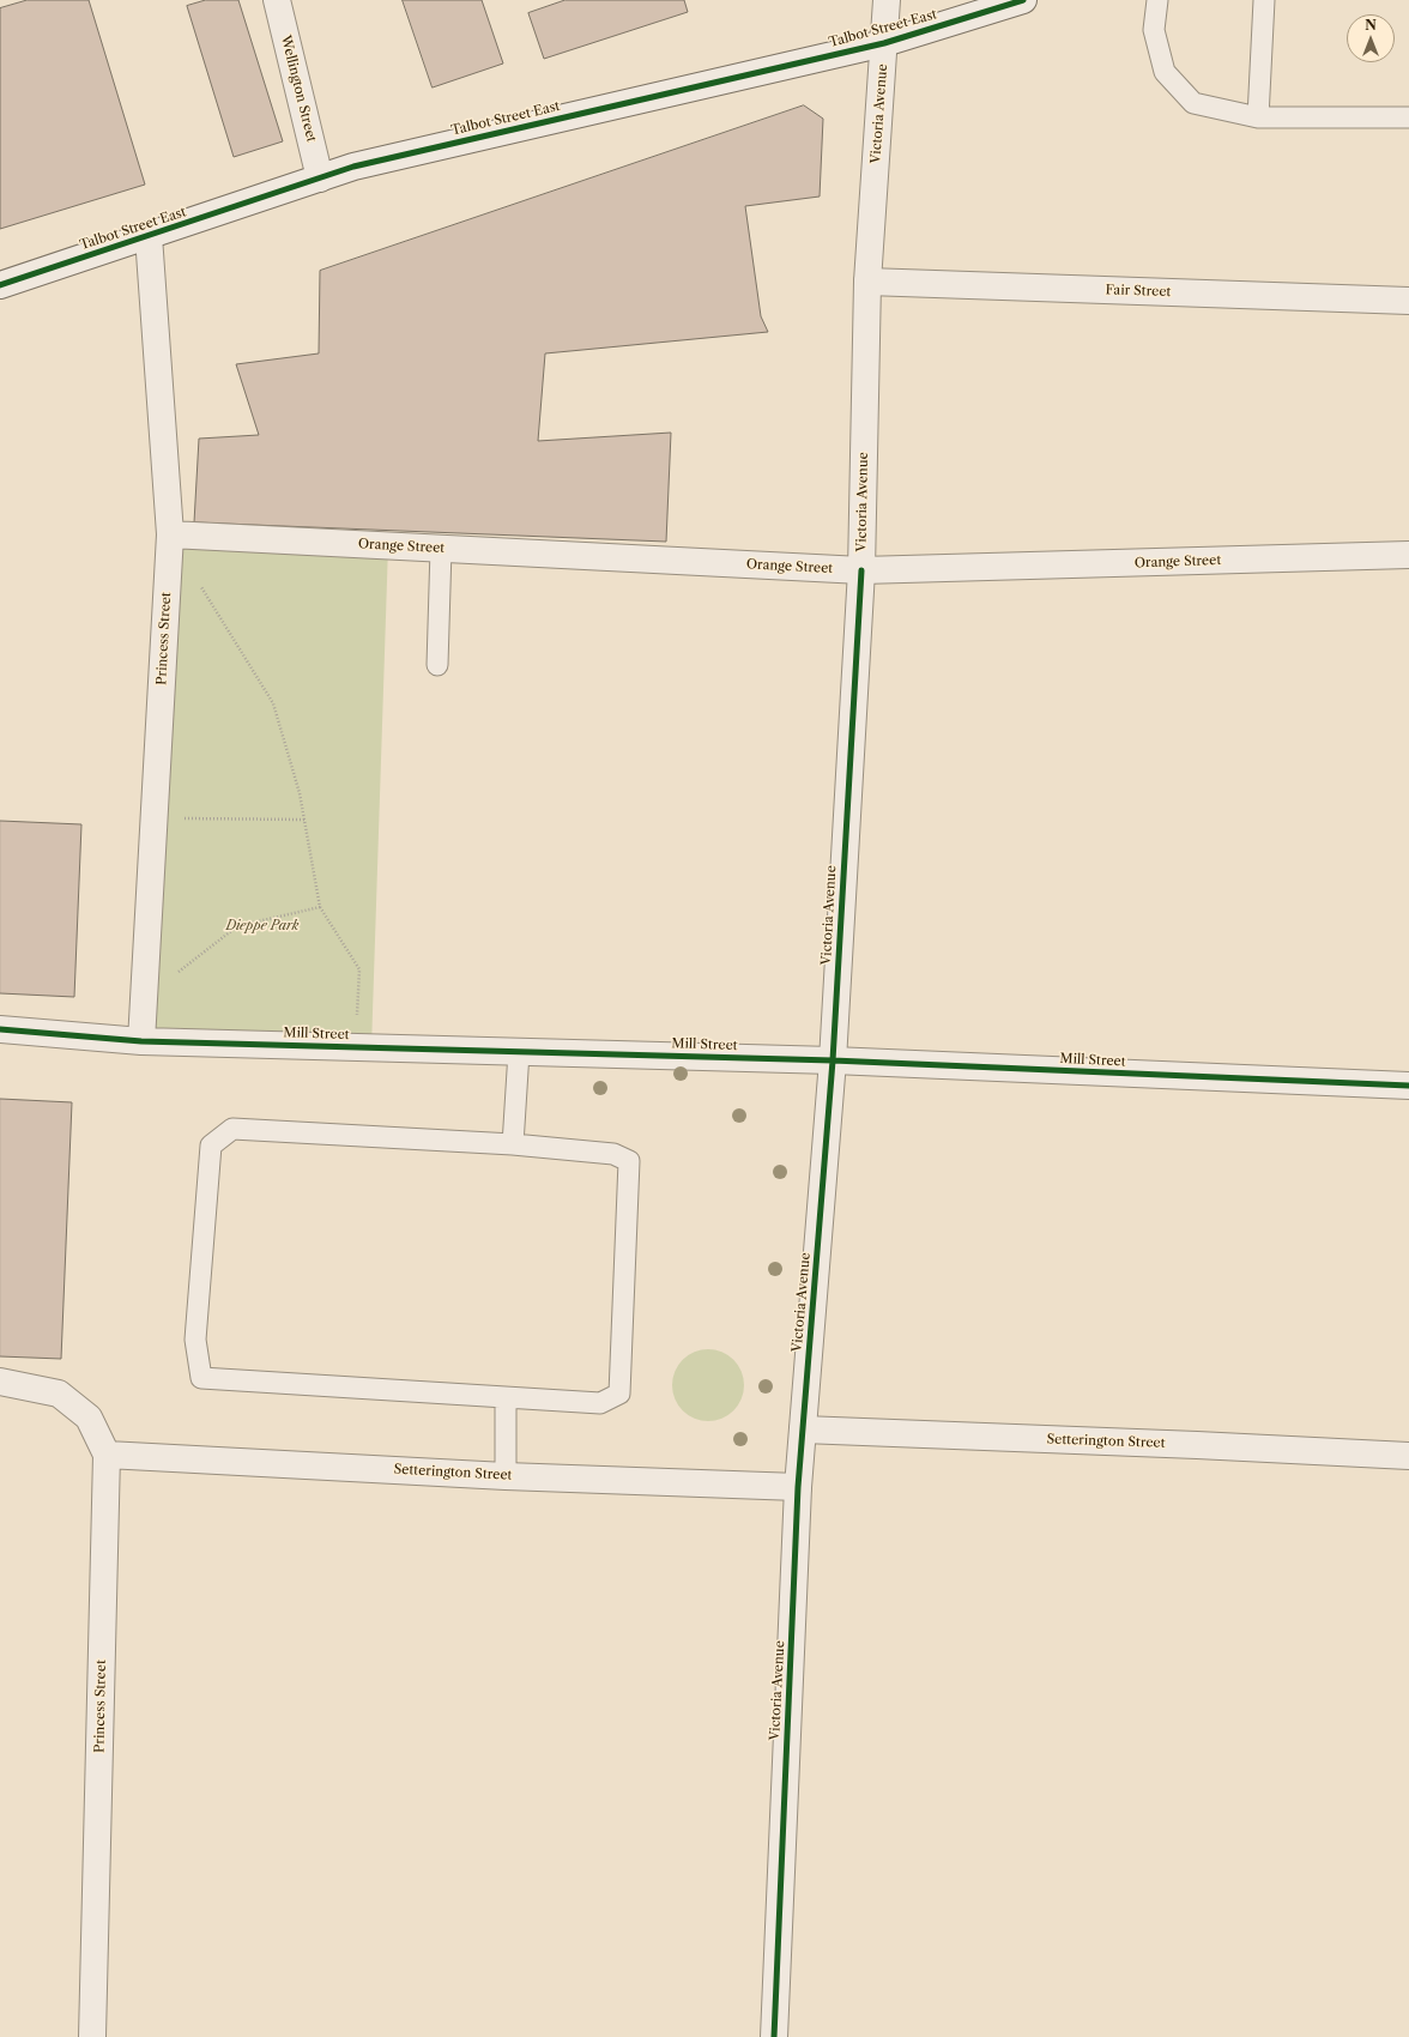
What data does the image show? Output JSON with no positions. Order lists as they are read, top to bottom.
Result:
{
  "streets": {
    "street": [
      "Talbot Street East",
      "Wellington Street",
      "Victoria Avenue",
      "Fair Street",
      "Orange Street",
      "Princess Street",
      "Mill Street",
      "Setterington Street"
    ]
  },
  "crossings": [
    ["Talbot Street East", "Wellington Street"],
    ["Talbot Street East", "Victoria Avenue"],
    ["Talbot Street East", "Princess Street"],
    ["Victoria Avenue", "Fair Street"],
    ["Victoria Avenue", "Orange Street"],
    ["Victoria Avenue", "Mill Street"],
    ["Victoria Avenue", "Setterington Street"],
    ["Orange Street", "Princess Street"],
    ["Princess Street", "Mill Street"],
    ["Princess Street", "Setterington Street"]
  ],
  "parks": ["Dieppe Park"],
  "north": "top"
}
